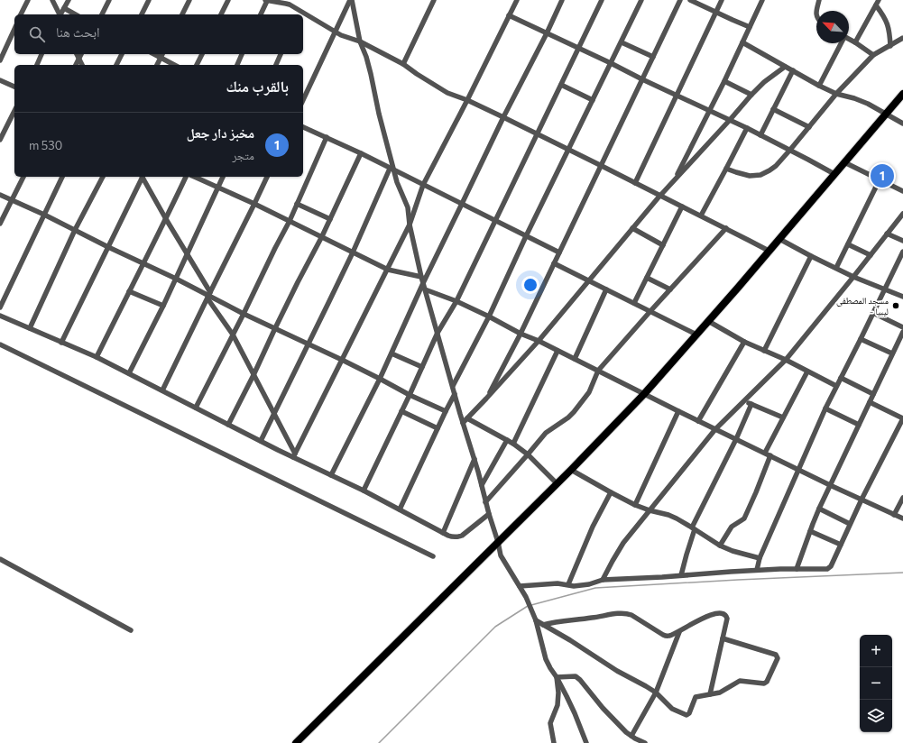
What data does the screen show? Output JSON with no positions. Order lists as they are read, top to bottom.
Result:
{
  "places": ["مسجد المصطفى - ليبيا"],
  "north": "top left",
  "page": {
    "search": "ابحث هنا",
    "heading": "بالقرب منك",
    "list": [
      {
        "mark": "1",
        "name": "مخبز دار جعل",
        "note": "متجر",
        "value": "530 m"
      }
    ],
    "pins": "1",
    "map_buttons": ["+", "−"]
  }
}
